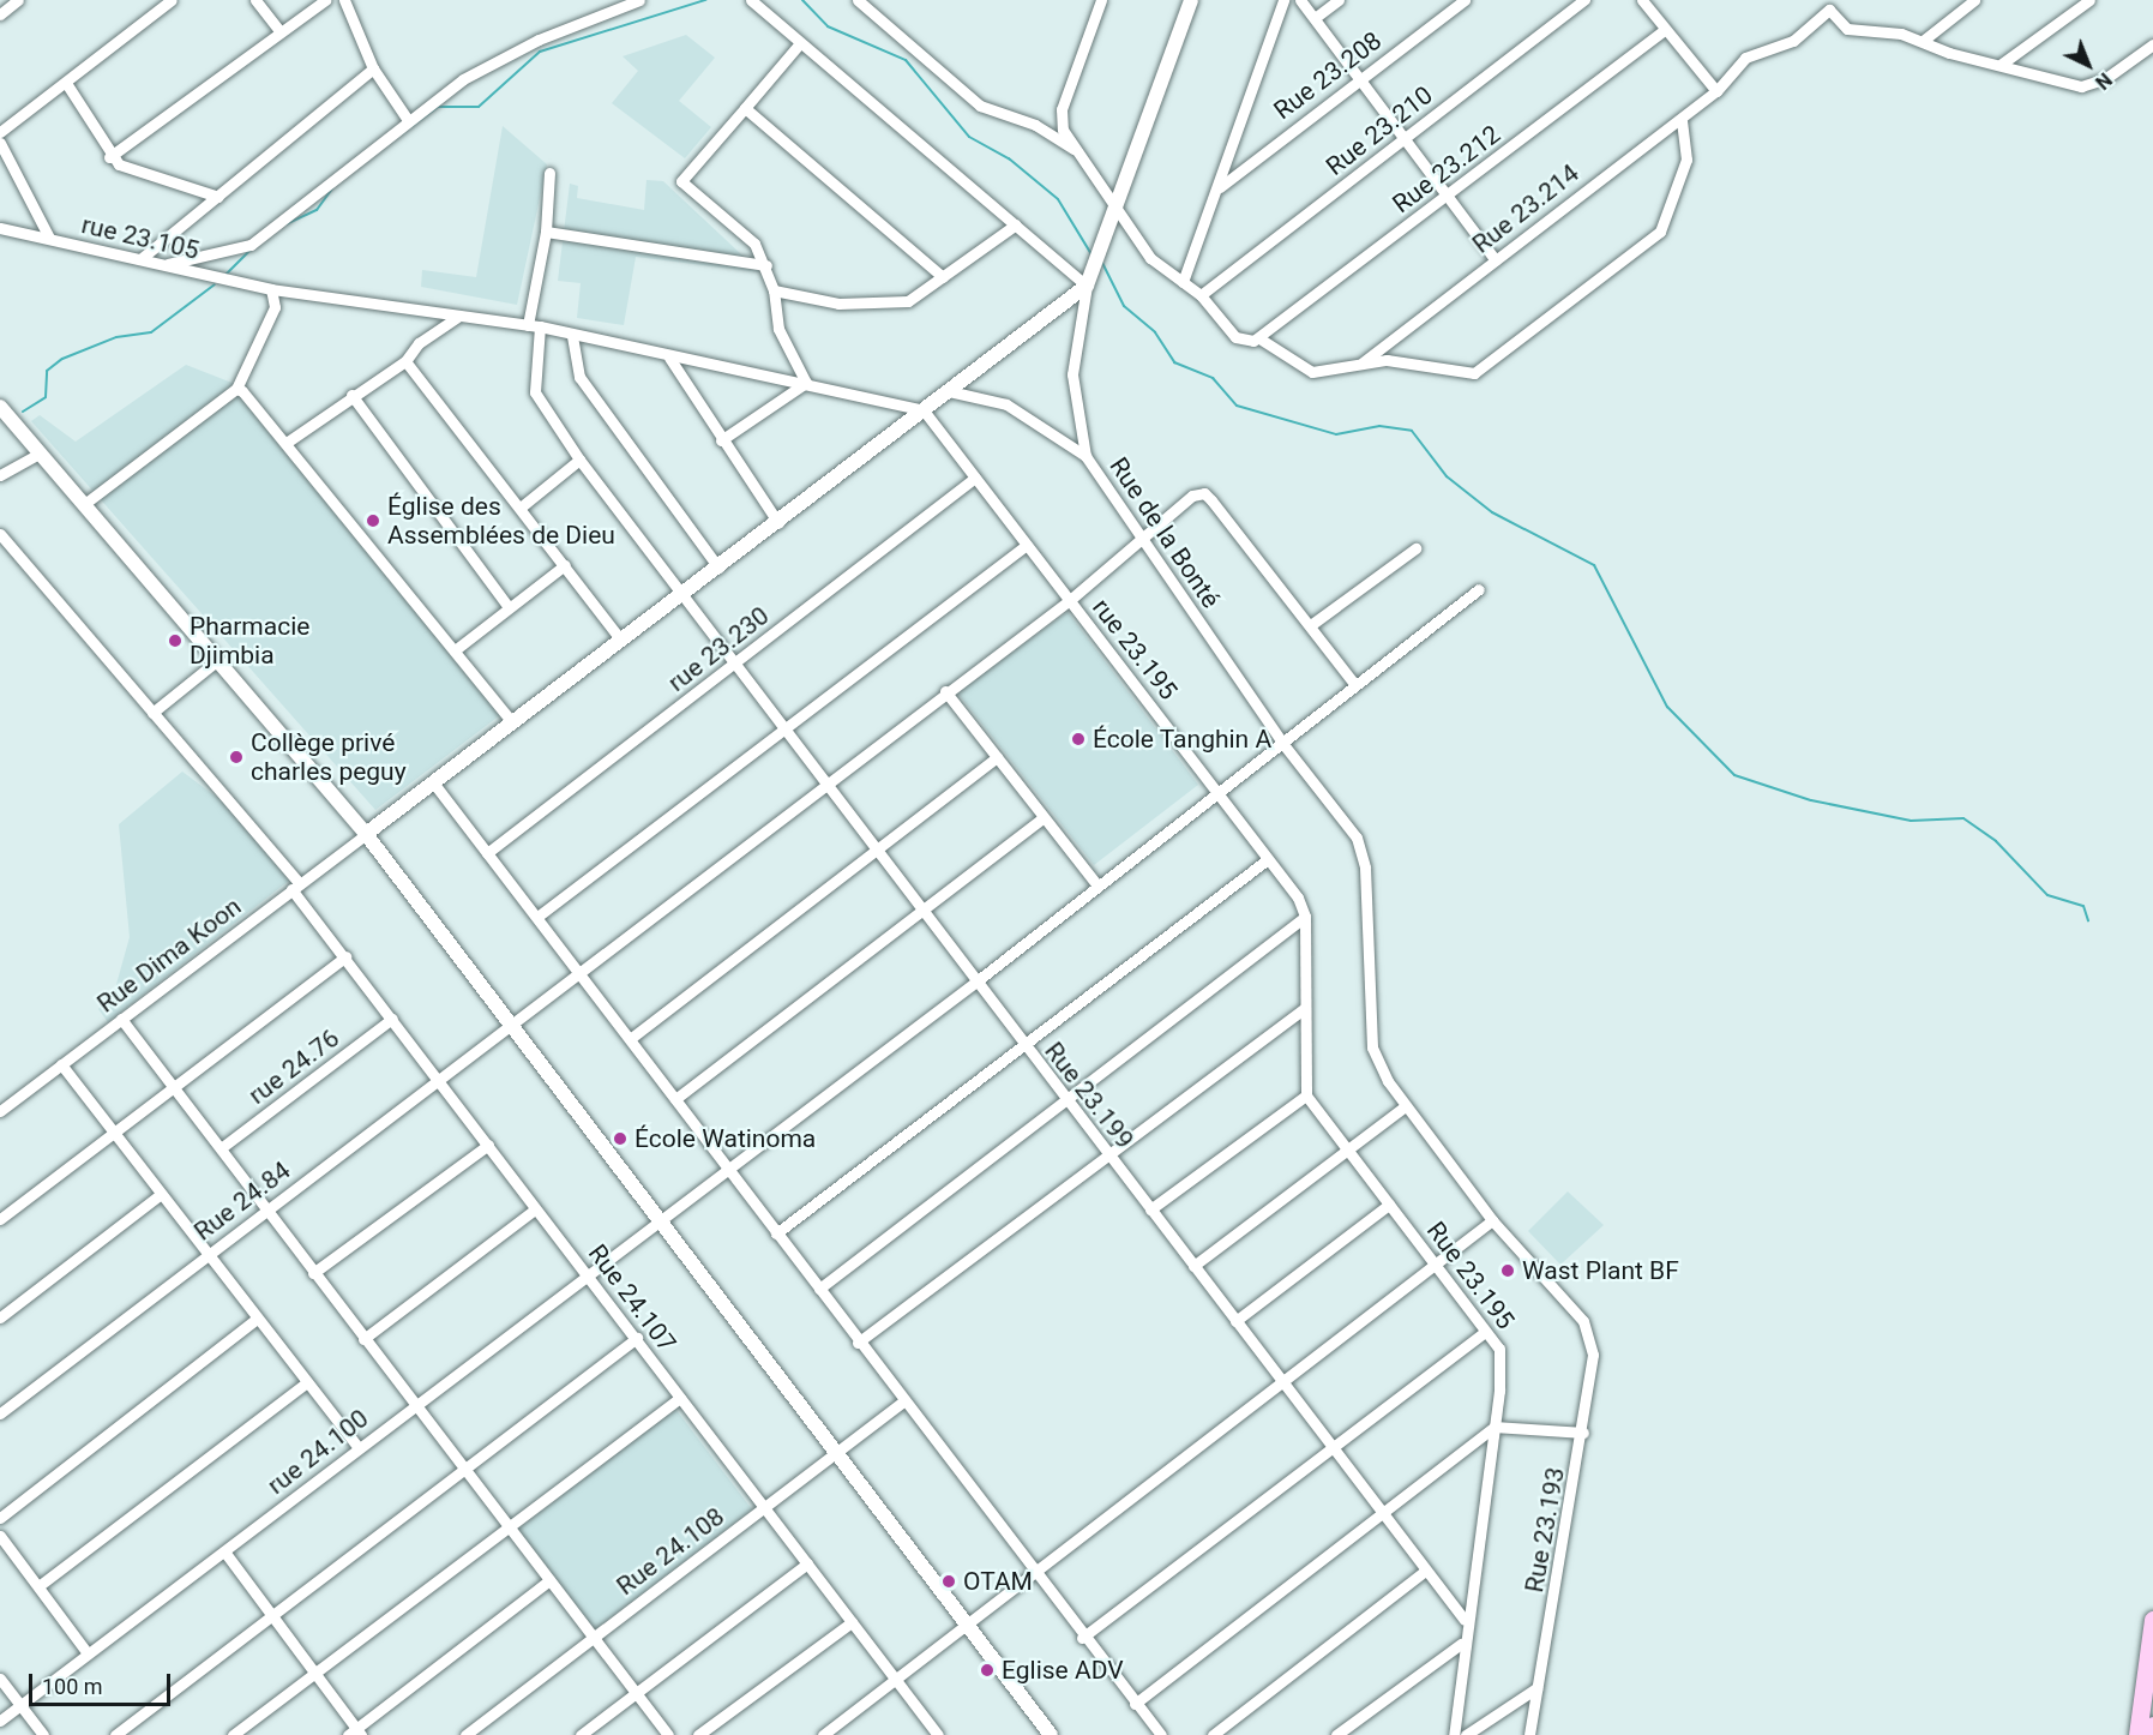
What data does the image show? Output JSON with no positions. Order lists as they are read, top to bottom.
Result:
{
  "streets": {
    "street": [
      "Rue 23.208",
      "Rue 23.210",
      "Rue 23.212",
      "Rue 23.214",
      "rue 23.105",
      "Rue de la Bonté",
      "rue 23.230",
      "rue 23.195",
      "Rue Dima Koon",
      "rue 24.76",
      "Rue 23.199",
      "Rue 24.84",
      "Rue 23.195",
      "Rue 24.107",
      "rue 24.100",
      "Rue 23.193",
      "Rue 24.108"
    ]
  },
  "crossings": [
    ["rue 23.105", "rue 23.195"],
    ["rue 23.105", "Rue 23.199"],
    ["Rue de la Bonté", "Rue 24.84"],
    ["Rue de la Bonté", "rue 24.100"],
    ["Rue de la Bonté", "Rue 23.193"],
    ["rue 23.230", "rue 23.195"],
    ["rue 23.230", "Rue 23.199"],
    ["rue 23.195", "Rue 24.84"],
    ["rue 23.195", "rue 24.100"],
    ["Rue Dima Koon", "Rue 24.107"],
    ["rue 24.76", "Rue 24.107"],
    ["Rue 23.199", "Rue 24.84"],
    ["Rue 23.199", "Rue 23.195"],
    ["Rue 23.199", "rue 24.100"],
    ["Rue 24.84", "Rue 24.107"],
    ["Rue 24.107", "rue 24.100"],
    ["Rue 24.107", "Rue 24.108"]
  ],
  "places": [
    "Église des Assemblées de Dieu",
    "Pharmacie Djimbia",
    "École Tanghin A",
    "Collège privé charles peguy",
    "École Watinoma",
    "Wast Plant BF",
    "OTAM",
    "Eglise ADV"
  ],
  "scale_bar": "100 m",
  "north": "bottom right"
}
